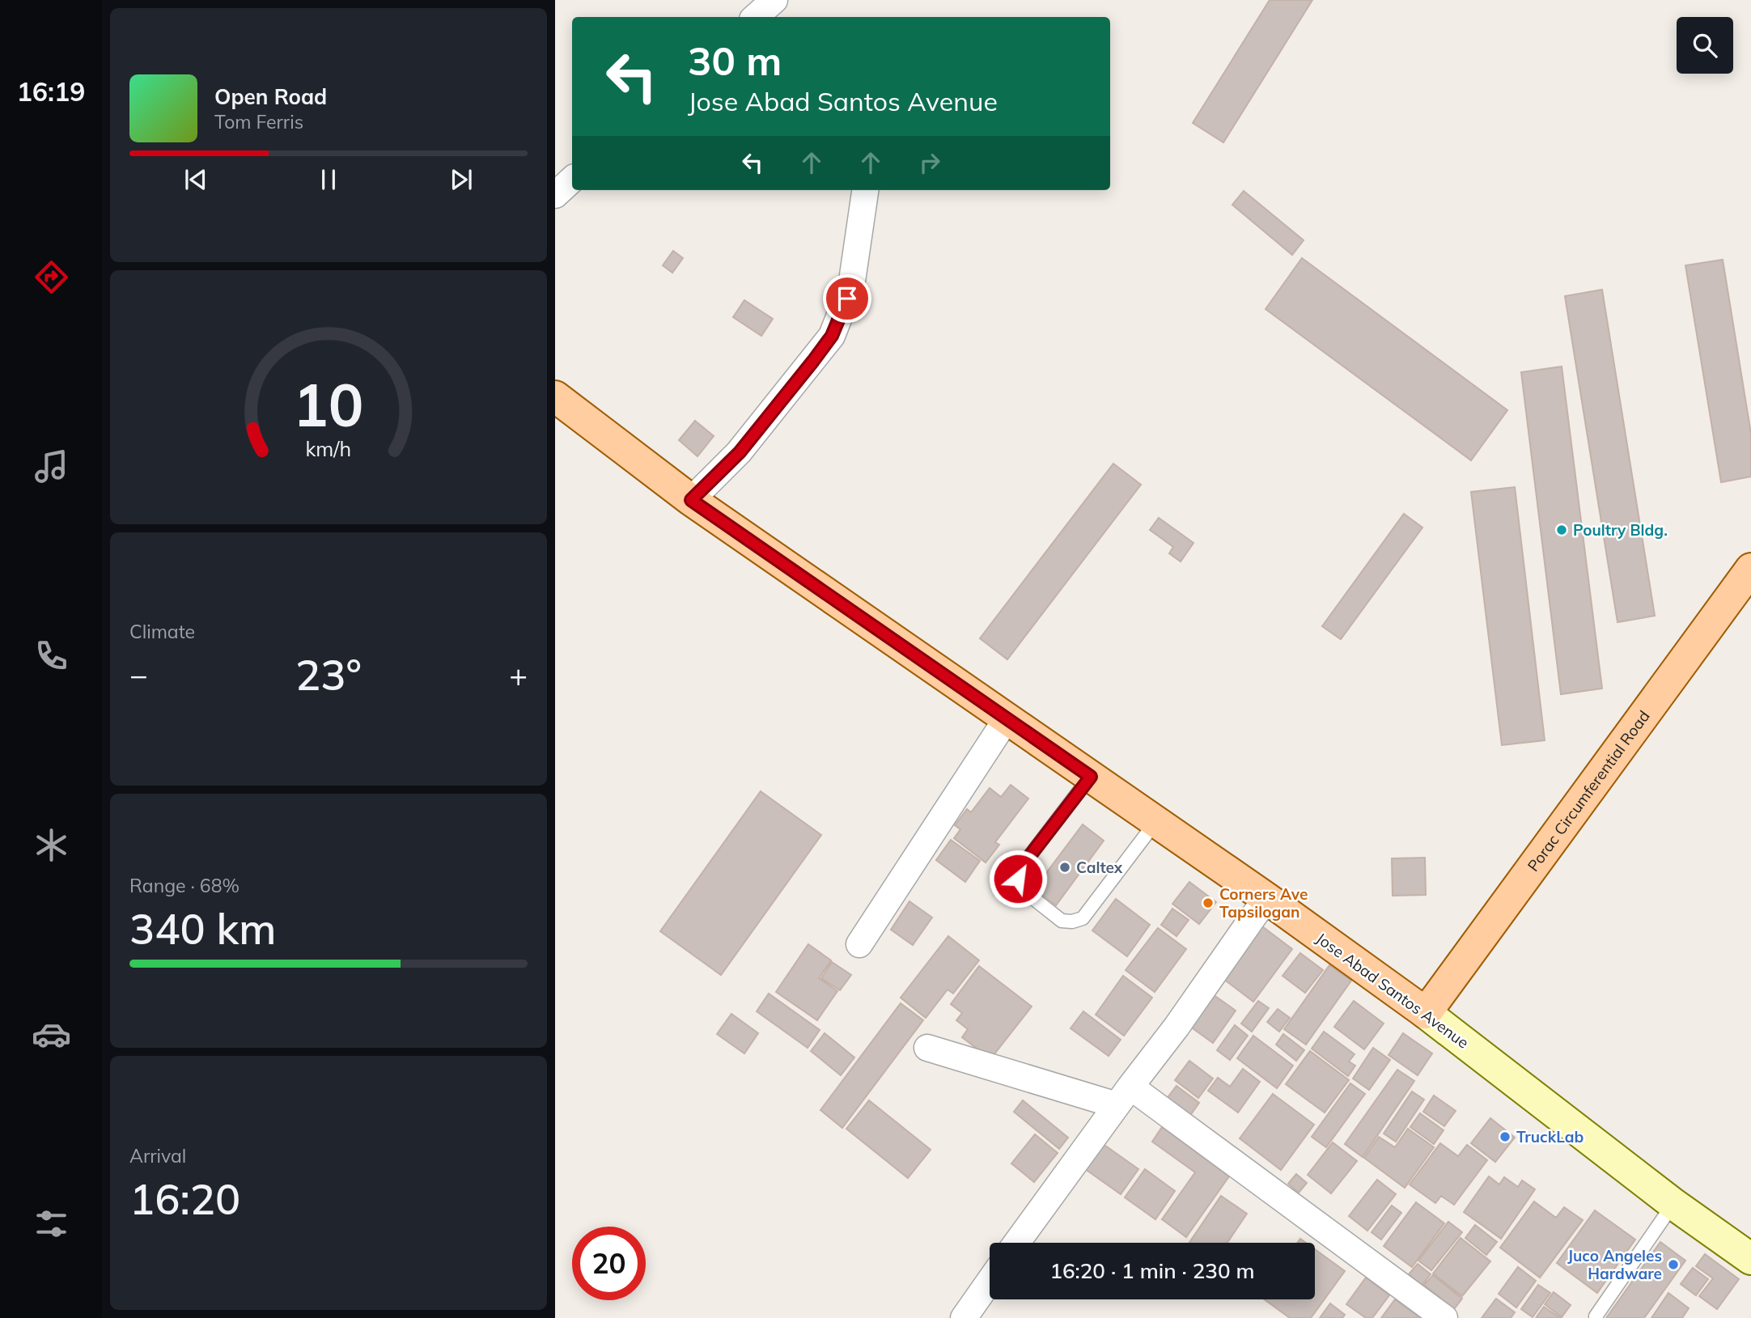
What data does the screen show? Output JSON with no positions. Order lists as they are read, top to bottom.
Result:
{
  "streets": {
    "main road": ["Porac Circumferential Road", "Jose Abad Santos Avenue"]
  },
  "crossings": [
    ["Porac Circumferential Road", "Jose Abad Santos Avenue"]
  ],
  "places": [
    "Poultry Bldg.",
    "Caltex",
    "Corners Ave Tapsilogan",
    "TruckLab",
    "Juco Angeles Hardware"
  ],
  "page": {
    "tabs": "16:19",
    "turn": ["30 m", "Jose Abad Santos Avenue"],
    "song": ["Open Road", "Tom Ferris"],
    "tile": [
      "Climate",
      ["Range · 68%", "340 km"],
      ["Arrival", "16:20"]
    ],
    "heat": ["−", "23°", "+"],
    "limit": "20",
    "trip": "16:20 · 1 min · 230 m",
    "gauge": ["10", "km/h"]
  }
}
